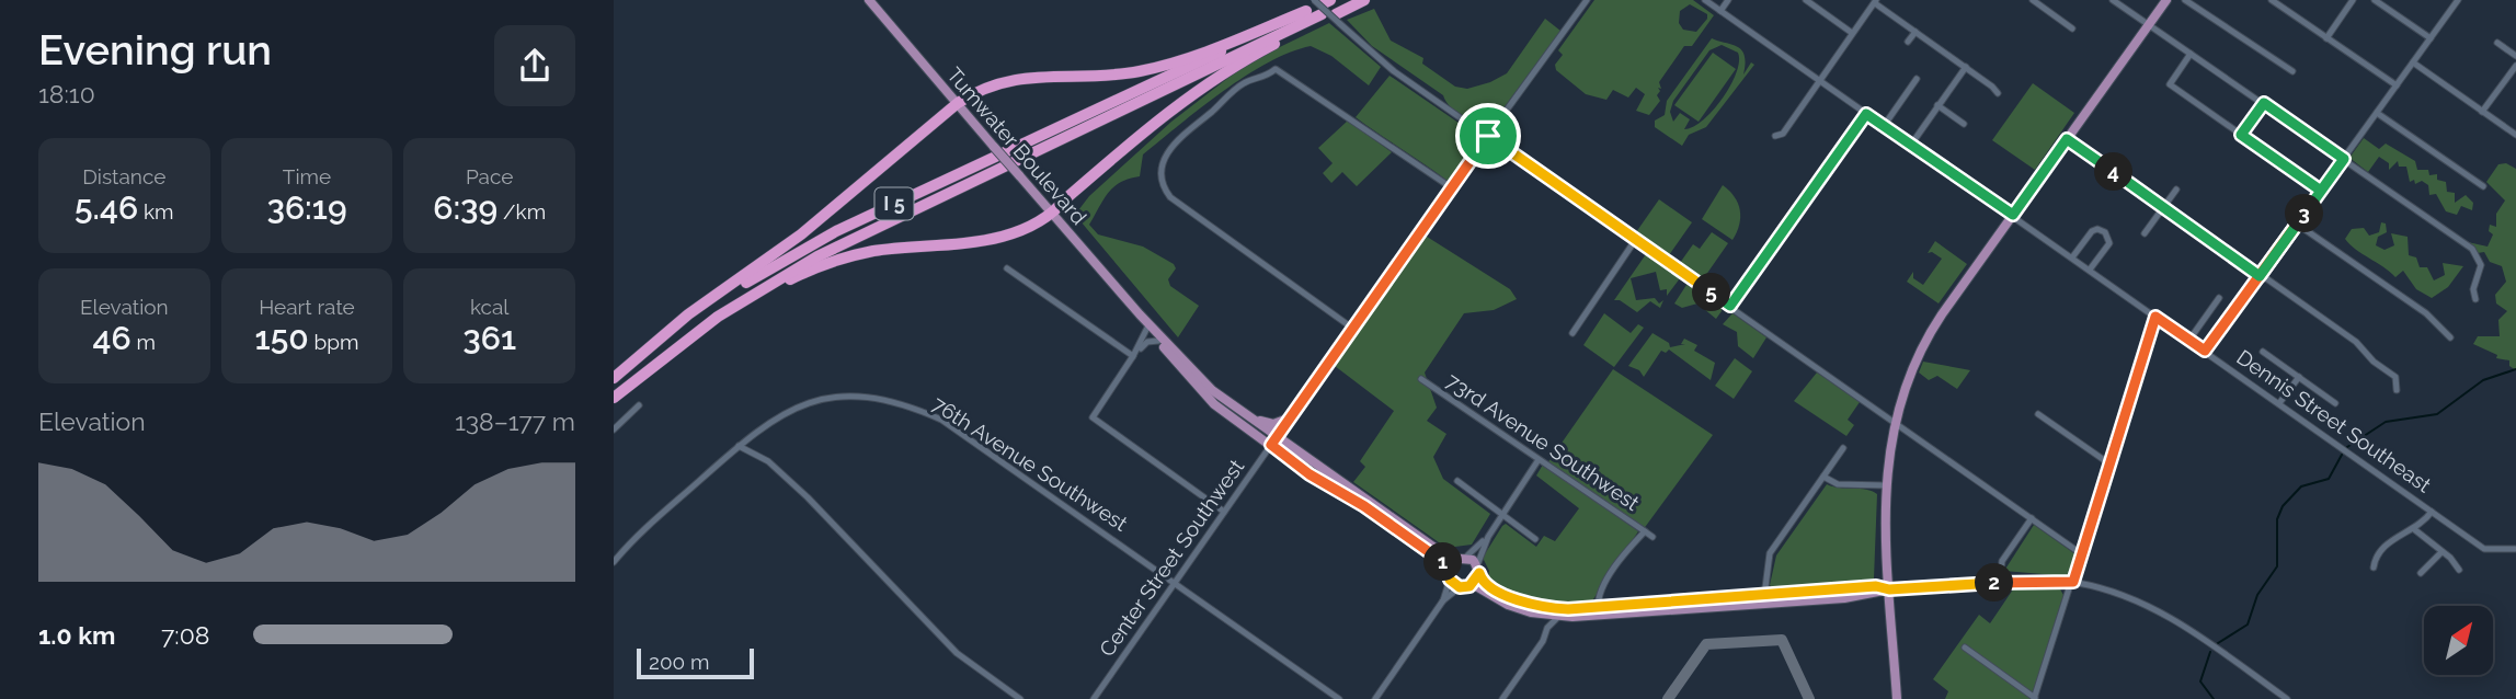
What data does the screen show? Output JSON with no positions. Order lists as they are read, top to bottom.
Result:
{
  "streets": {
    "highway": ["I 5"],
    "main road": ["Tumwater Boulevard"],
    "street": [
      "Dennis Street Southeast",
      "73rd Avenue Southwest",
      "76th Avenue Southwest",
      "Center Street Southwest"
    ]
  },
  "crossings": [
    ["Tumwater Boulevard", "Center Street Southwest"],
    ["76th Avenue Southwest", "Center Street Southwest"]
  ],
  "scale_bar": "200 m",
  "north": "top right",
  "page": {
    "heading": ["Evening run", "18:10"],
    "stats": [
      ["Distance", "5.46 km"],
      ["Time", "36:19"],
      ["Pace", "6:39 /km"],
      ["Elevation", "46 m"],
      ["Heart rate", "150 bpm"],
      ["kcal", "361"]
    ],
    "pins": [
      "4",
      "3",
      "5",
      "1",
      "2"
    ],
    "chart": ["Elevation", "138–177 m"],
    "list": [
      {
        "name": "1.0 km",
        "note": "7:08"
      }
    ],
    "scale": "200 m"
  }
}
